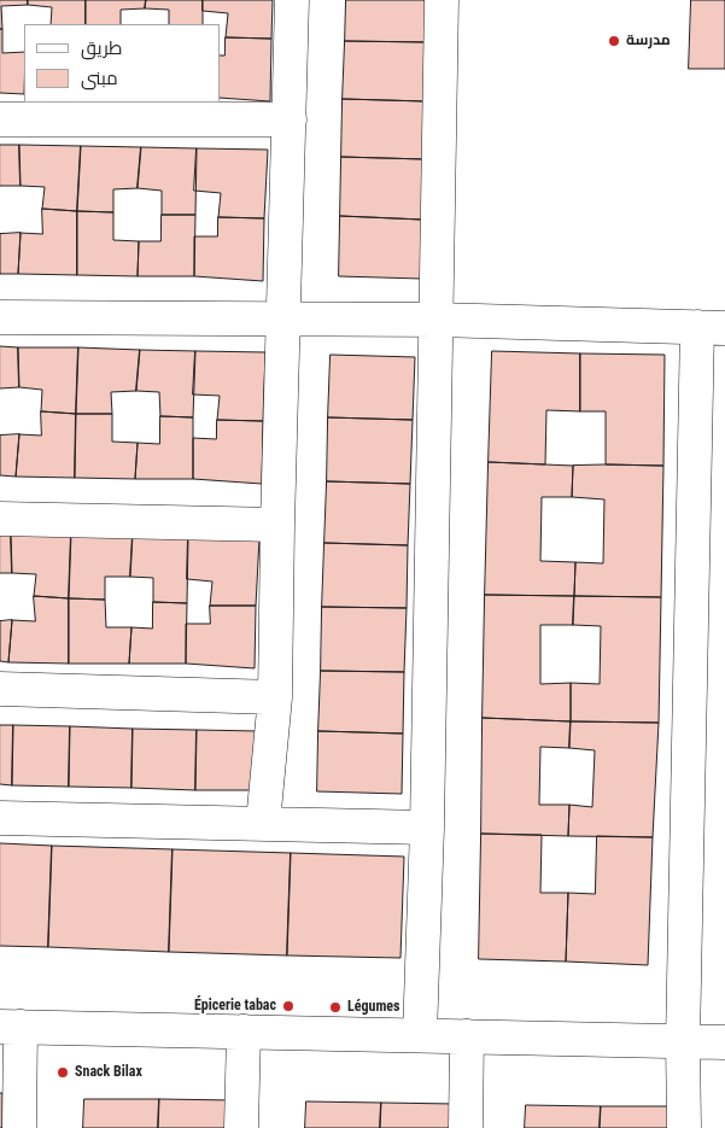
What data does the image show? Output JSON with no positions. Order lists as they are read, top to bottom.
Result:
{
  "places": [
    "مدرسة",
    "Épicerie tabac",
    "Légumes",
    "Snack Bilax"
  ],
  "legend": ["طريق", "مبنى"]
}
